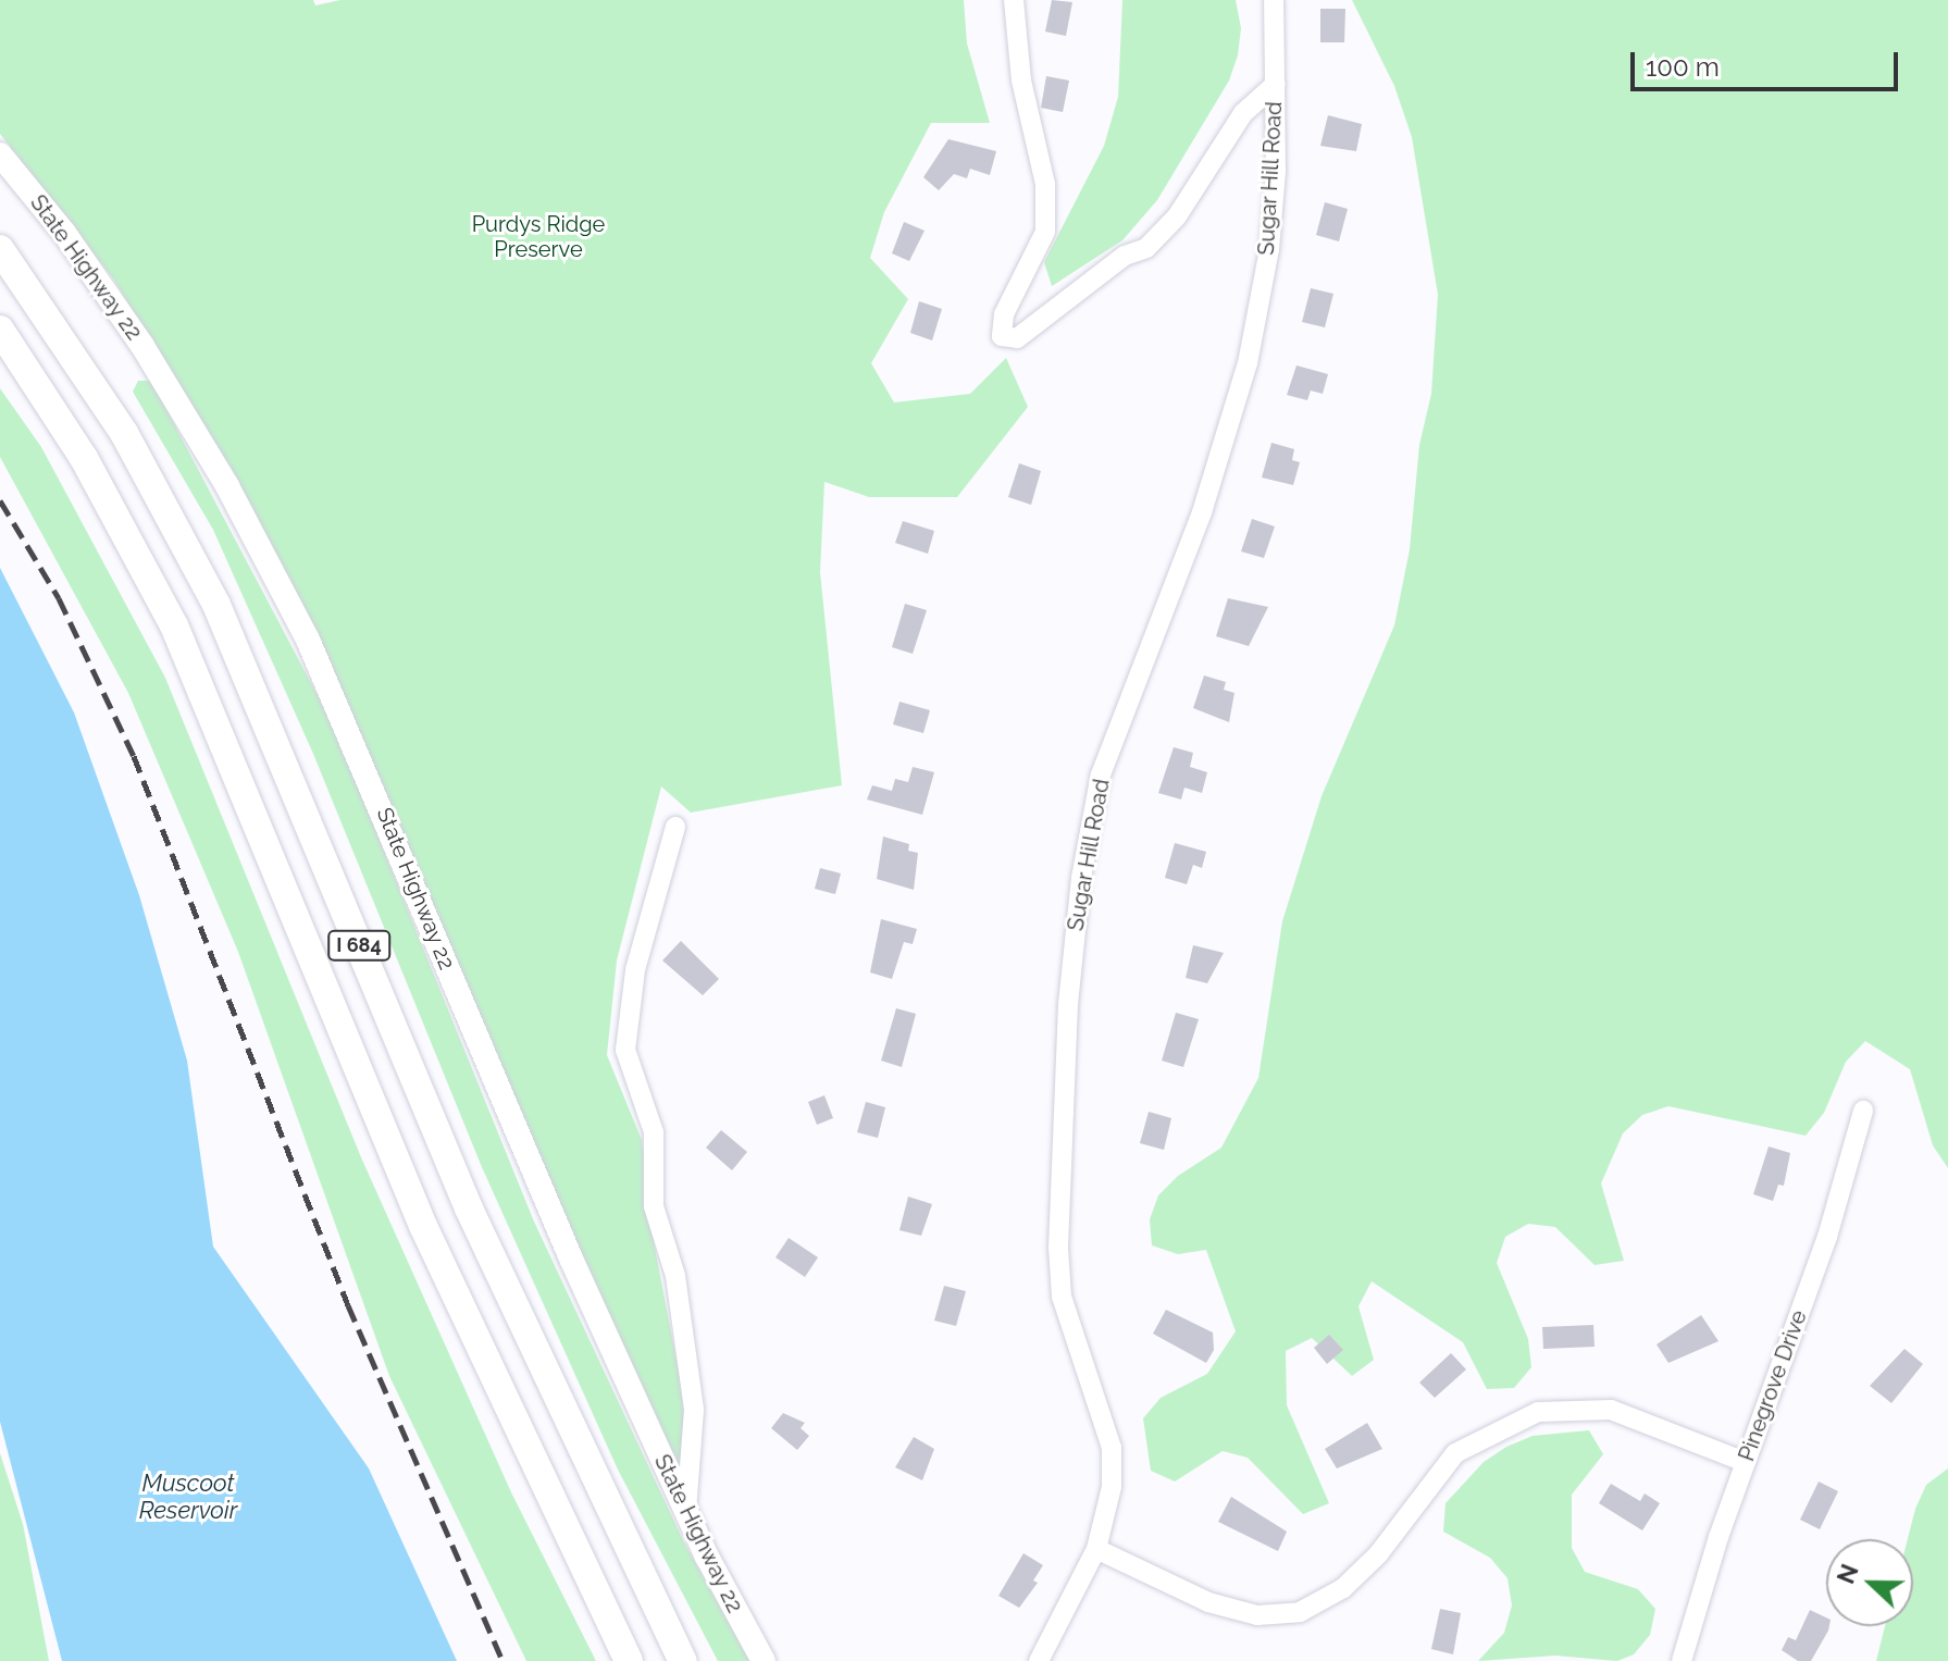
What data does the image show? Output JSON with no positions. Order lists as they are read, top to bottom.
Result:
{
  "streets": {
    "highway": ["I 684"],
    "main road": ["State Highway 22"],
    "street": ["Sugar Hill Road", "Pinegrove Drive"]
  },
  "water": ["Muscoot Reservoir"],
  "parks": ["Purdys Ridge Preserve"],
  "scale_bar": "100 m",
  "north": "left"
}
